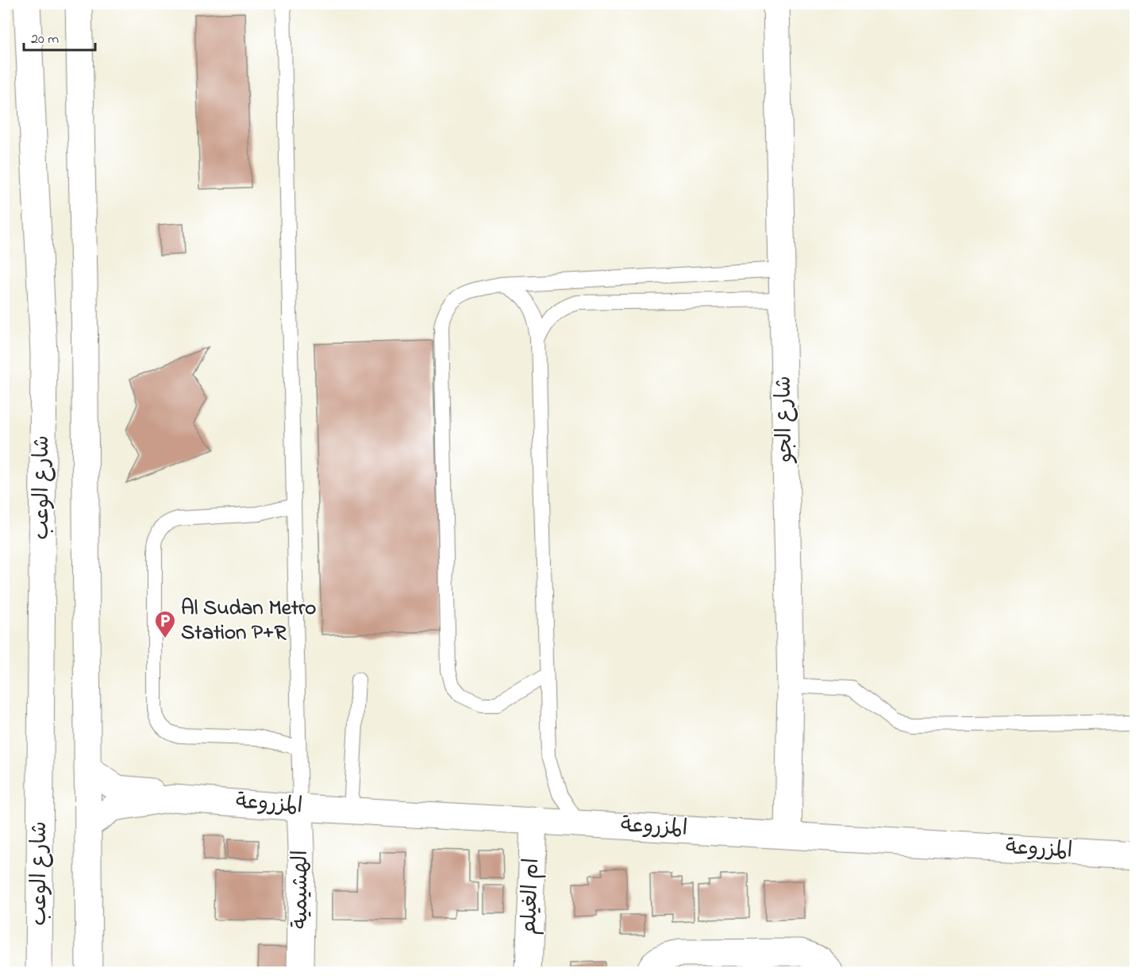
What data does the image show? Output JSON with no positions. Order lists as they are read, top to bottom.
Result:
{
  "streets": {
    "street": [
      "شارع الجو",
      "شارع الوعب",
      "المزروعة",
      "الهشيمية",
      "ام الغيلم"
    ]
  },
  "crossings": [
    ["شارع الجو", "المزروعة"],
    ["شارع الوعب", "المزروعة"],
    ["المزروعة", "الهشيمية"],
    ["المزروعة", "ام الغيلم"]
  ],
  "places": {
    "parking": ["Al Sudan Metro Station P+R"]
  },
  "scale_bar": "20 m"
}
